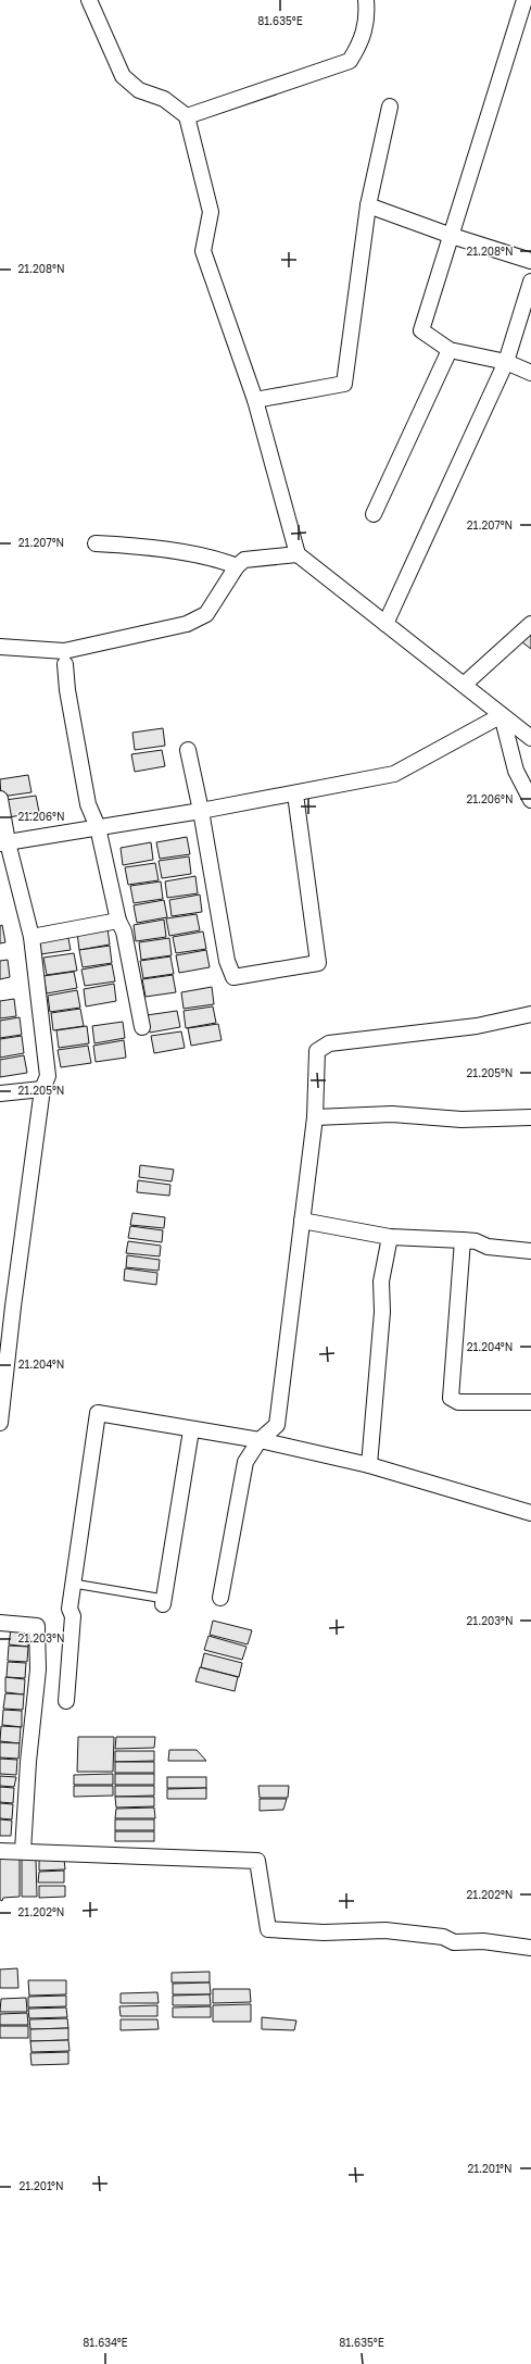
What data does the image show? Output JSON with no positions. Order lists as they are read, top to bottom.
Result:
{
  "coordinates": [
    "81.635°E",
    "21.208°N",
    "21.207°N",
    "21.206°N",
    "21.205°N",
    "21.204°N",
    "21.203°N",
    "21.202°N",
    "21.201°N",
    "81.634°E"
  ]
}
